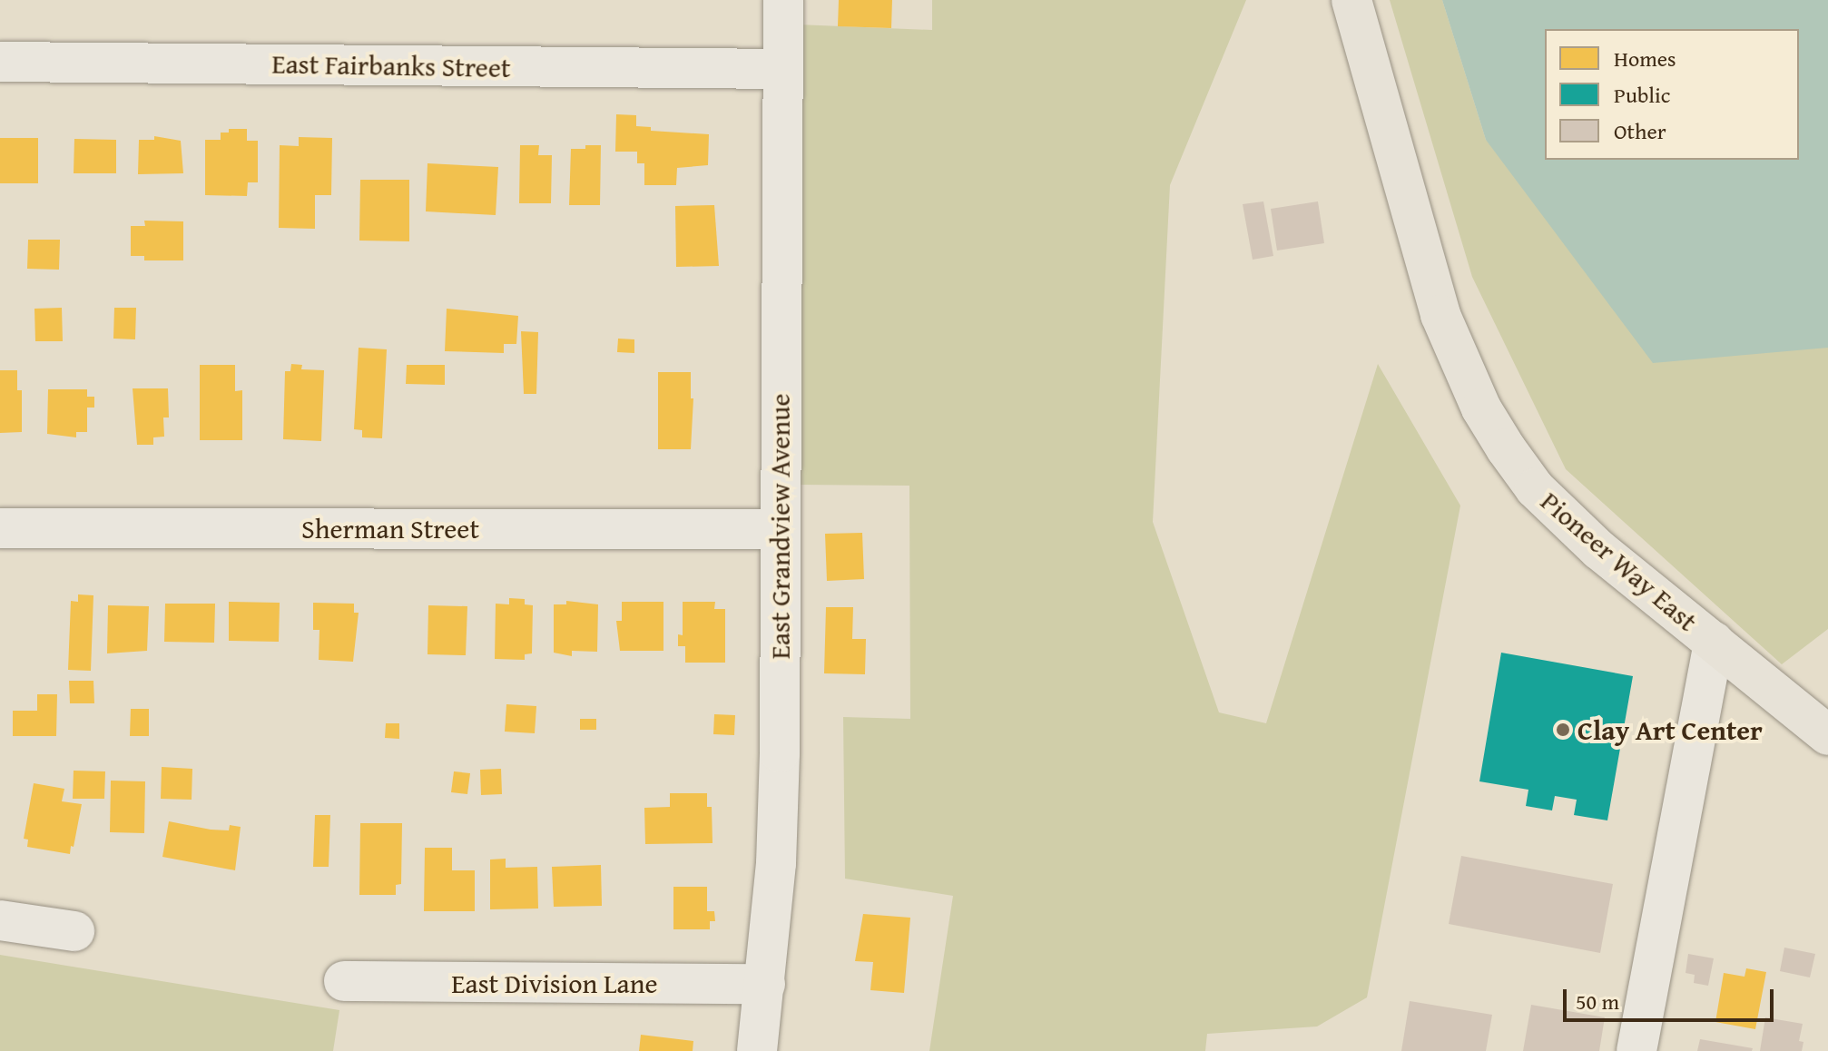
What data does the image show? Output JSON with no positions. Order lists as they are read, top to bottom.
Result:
{
  "streets": {
    "main road": ["Pioneer Way East"],
    "street": [
      "East Fairbanks Street",
      "East Grandview Avenue",
      "Sherman Street",
      "East Division Lane"
    ]
  },
  "crossings": [
    ["East Fairbanks Street", "East Grandview Avenue"],
    ["East Grandview Avenue", "Sherman Street"],
    ["East Grandview Avenue", "East Division Lane"]
  ],
  "places": ["Clay Art Center"],
  "legend": ["Homes", "Public", "Other"],
  "scale_bar": "50 m"
}
